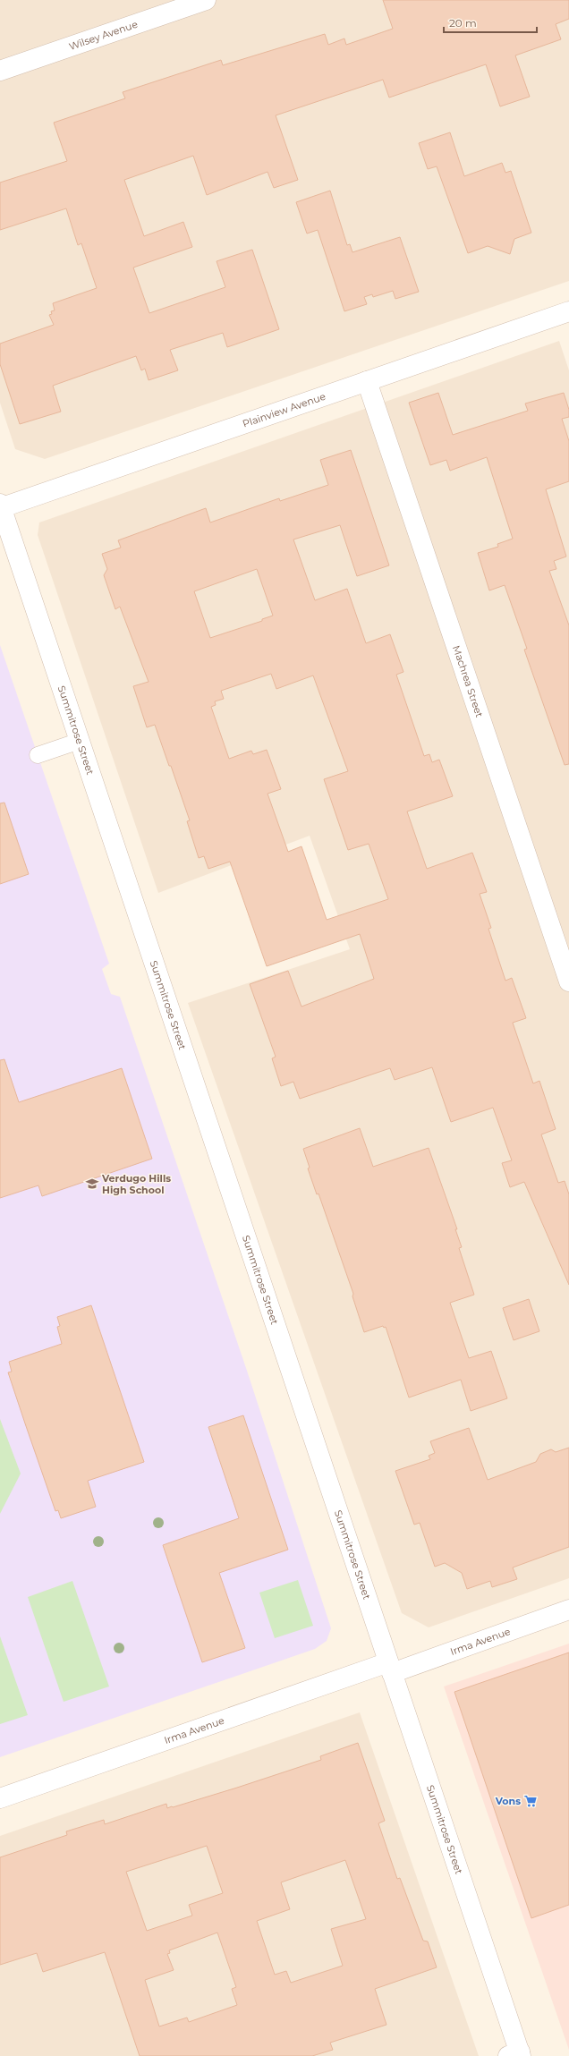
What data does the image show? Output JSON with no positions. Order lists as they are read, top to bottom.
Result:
{
  "streets": {
    "street": [
      "Wilsey Avenue",
      "Plainview Avenue",
      "Machrea Street",
      "Summitrose Street",
      "Irma Avenue"
    ]
  },
  "crossings": [
    ["Plainview Avenue", "Machrea Street"],
    ["Plainview Avenue", "Summitrose Street"],
    ["Summitrose Street", "Irma Avenue"]
  ],
  "places": {
    "school or university": ["Verdugo Hills High School"],
    "supermarket": ["Vons"]
  },
  "scale_bar": "20 m"
}
